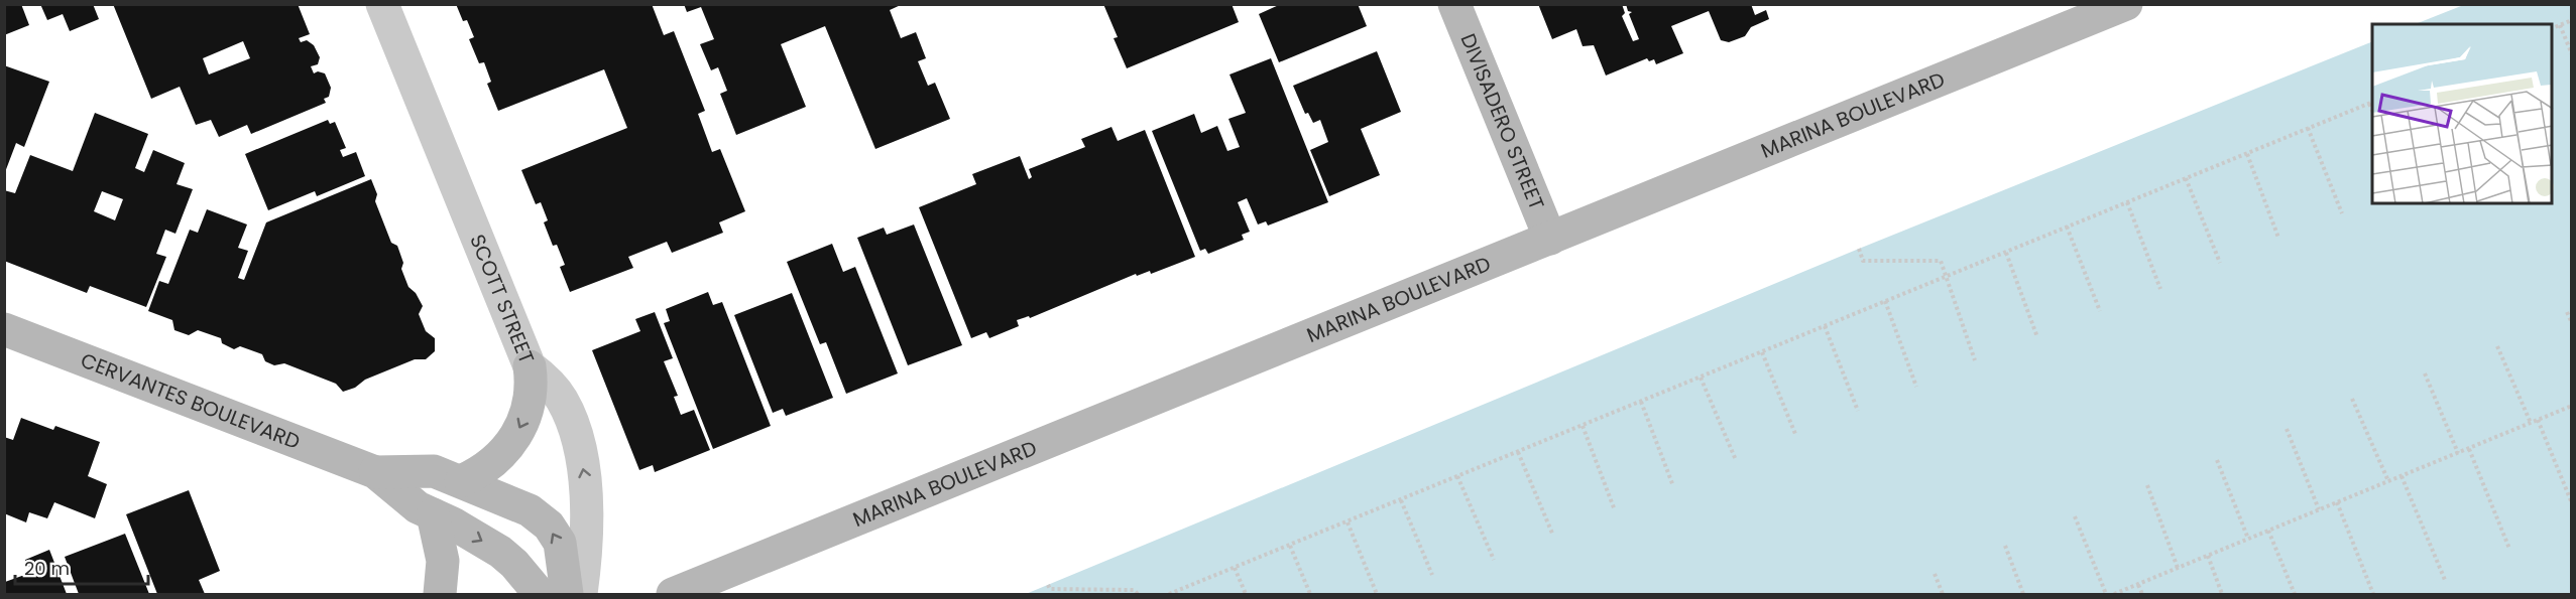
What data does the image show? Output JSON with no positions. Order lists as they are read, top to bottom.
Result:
{
  "streets": {
    "main road": ["MARINA BOULEVARD", "DIVISADERO STREET", "CERVANTES BOULEVARD"],
    "street": ["SCOTT STREET"]
  },
  "crossings": [
    ["MARINA BOULEVARD", "DIVISADERO STREET"]
  ],
  "one_way": ["SCOTT STREET"],
  "scale_bar": "20 m"
}
